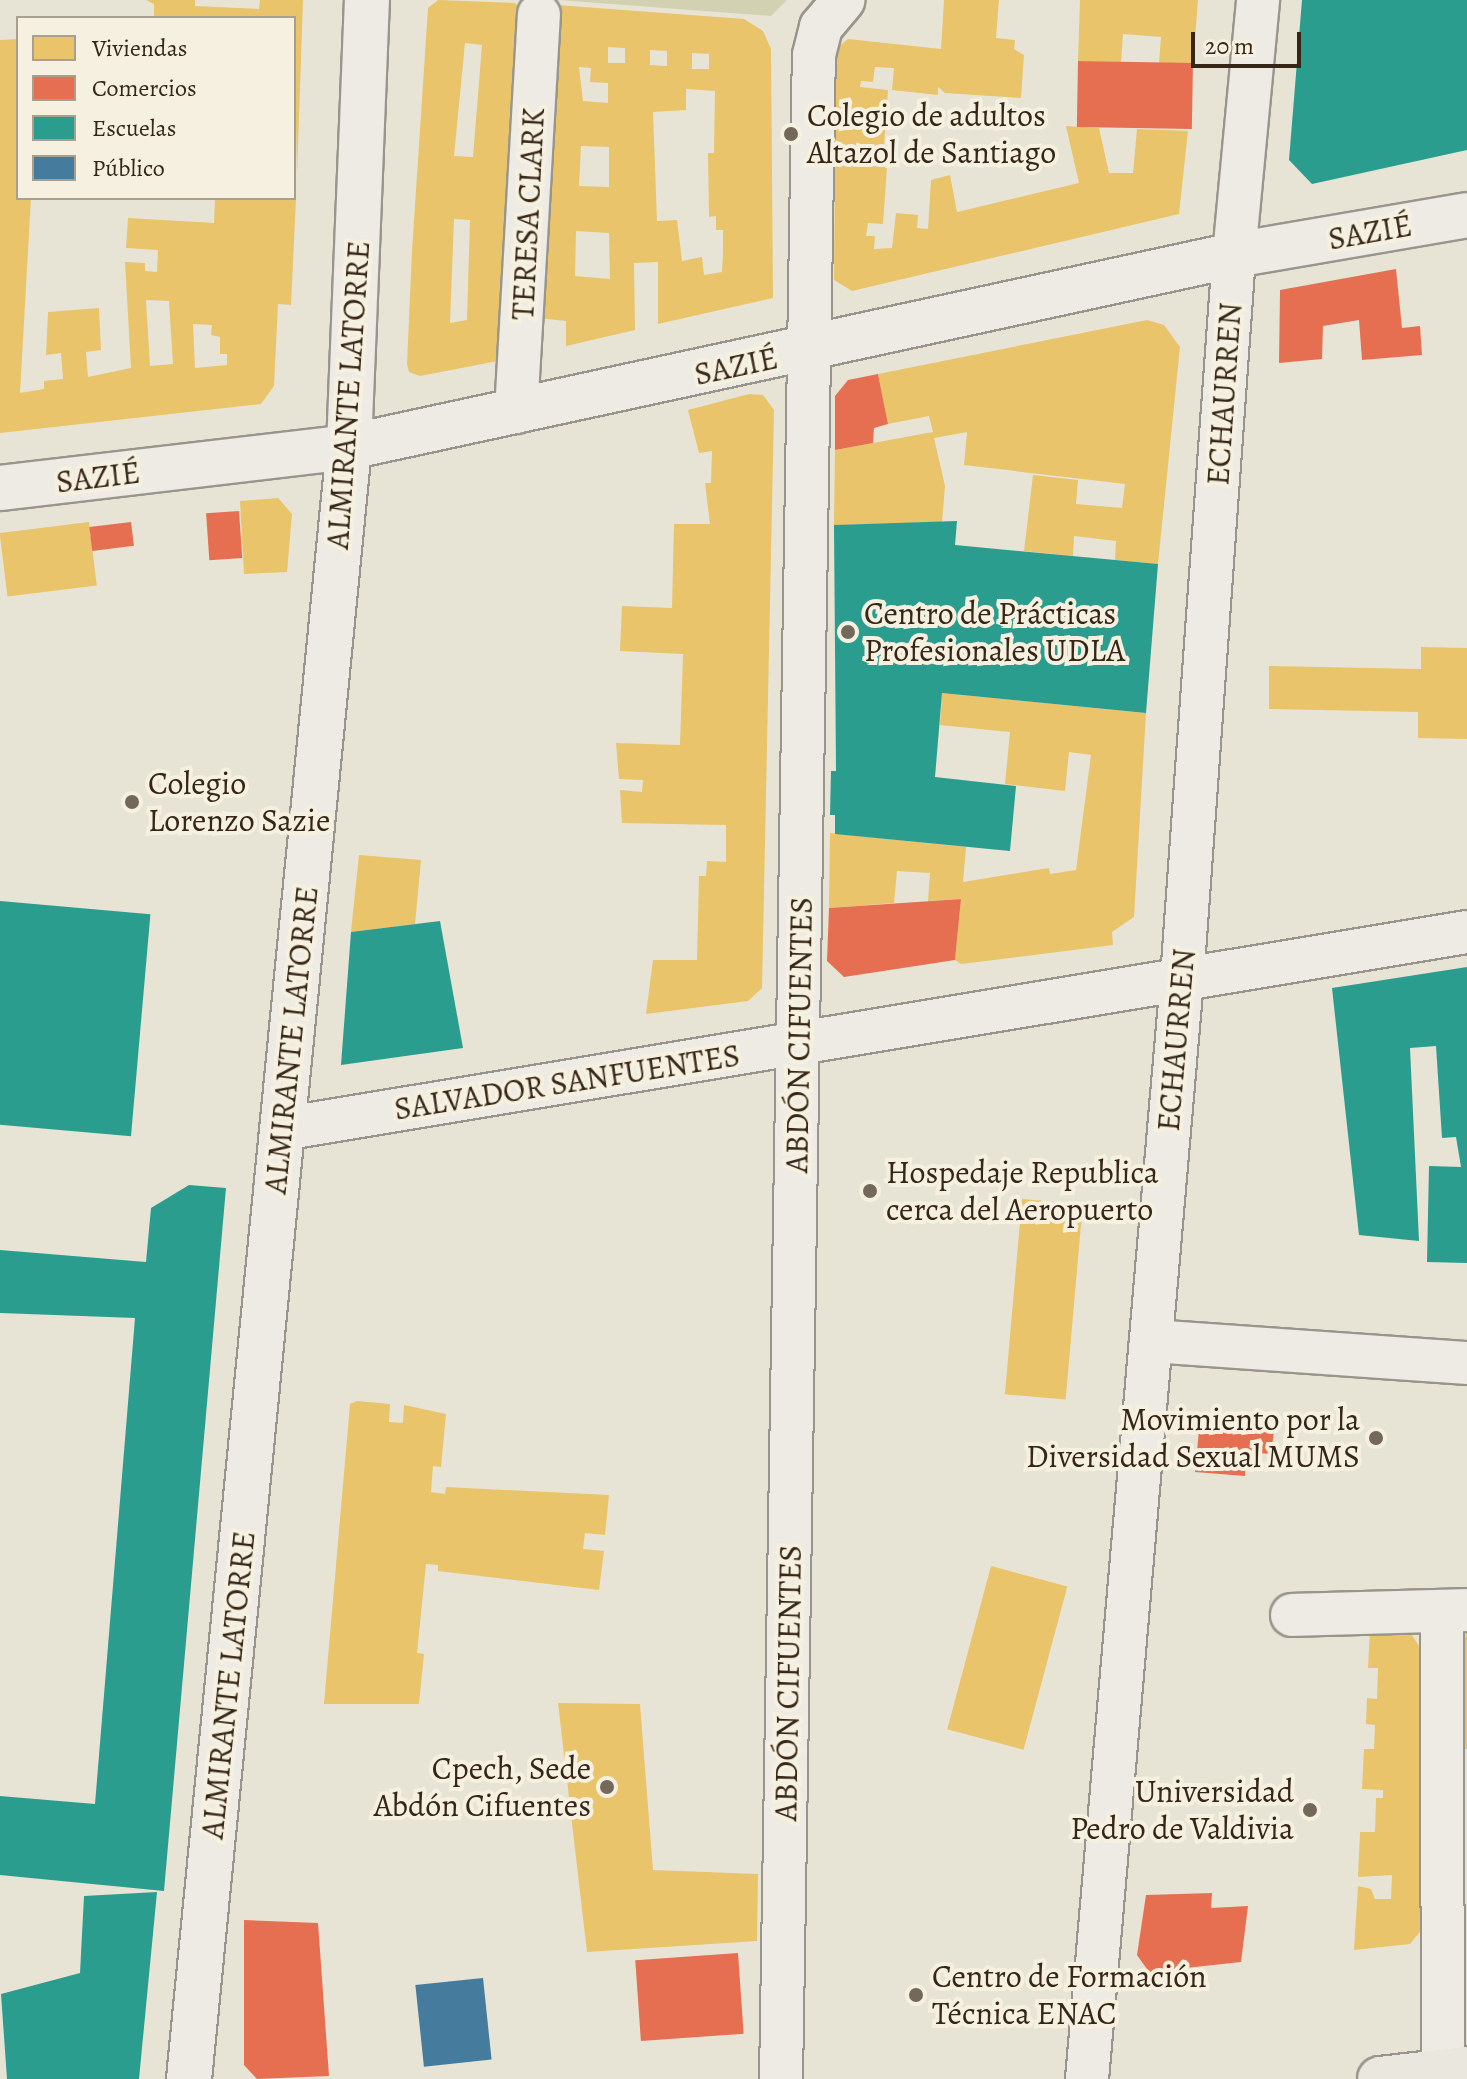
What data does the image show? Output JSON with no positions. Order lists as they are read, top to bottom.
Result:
{
  "streets": {
    "main road": ["SAZIÉ", "ALMIRANTE LATORRE"],
    "street": [
      "TERESA CLARK",
      "ECHAURREN",
      "ABDÓN CIFUENTES",
      "SALVADOR SANFUENTES"
    ]
  },
  "crossings": [
    ["TERESA CLARK", "SAZIÉ"],
    ["SAZIÉ", "ECHAURREN"],
    ["SAZIÉ", "ALMIRANTE LATORRE"],
    ["SAZIÉ", "ABDÓN CIFUENTES"],
    ["ECHAURREN", "SALVADOR SANFUENTES"],
    ["ALMIRANTE LATORRE", "SALVADOR SANFUENTES"],
    ["ABDÓN CIFUENTES", "SALVADOR SANFUENTES"]
  ],
  "places": [
    "Colegio de adultos Altazol de Santiago",
    "Centro de Prácticas Profesionales UDLA",
    "Colegio Lorenzo Sazie",
    "Hospedaje Republica cerca del Aeropuerto",
    "Movimiento por la Diversidad Sexual MUMS",
    "Cpech, Sede Abdón Cifuentes",
    "Universidad Pedro de Valdivia",
    "Centro de Formación Técnica ENAC"
  ],
  "legend": [
    "Viviendas",
    "Comercios",
    "Escuelas",
    "Público"
  ],
  "scale_bar": "20 m"
}
